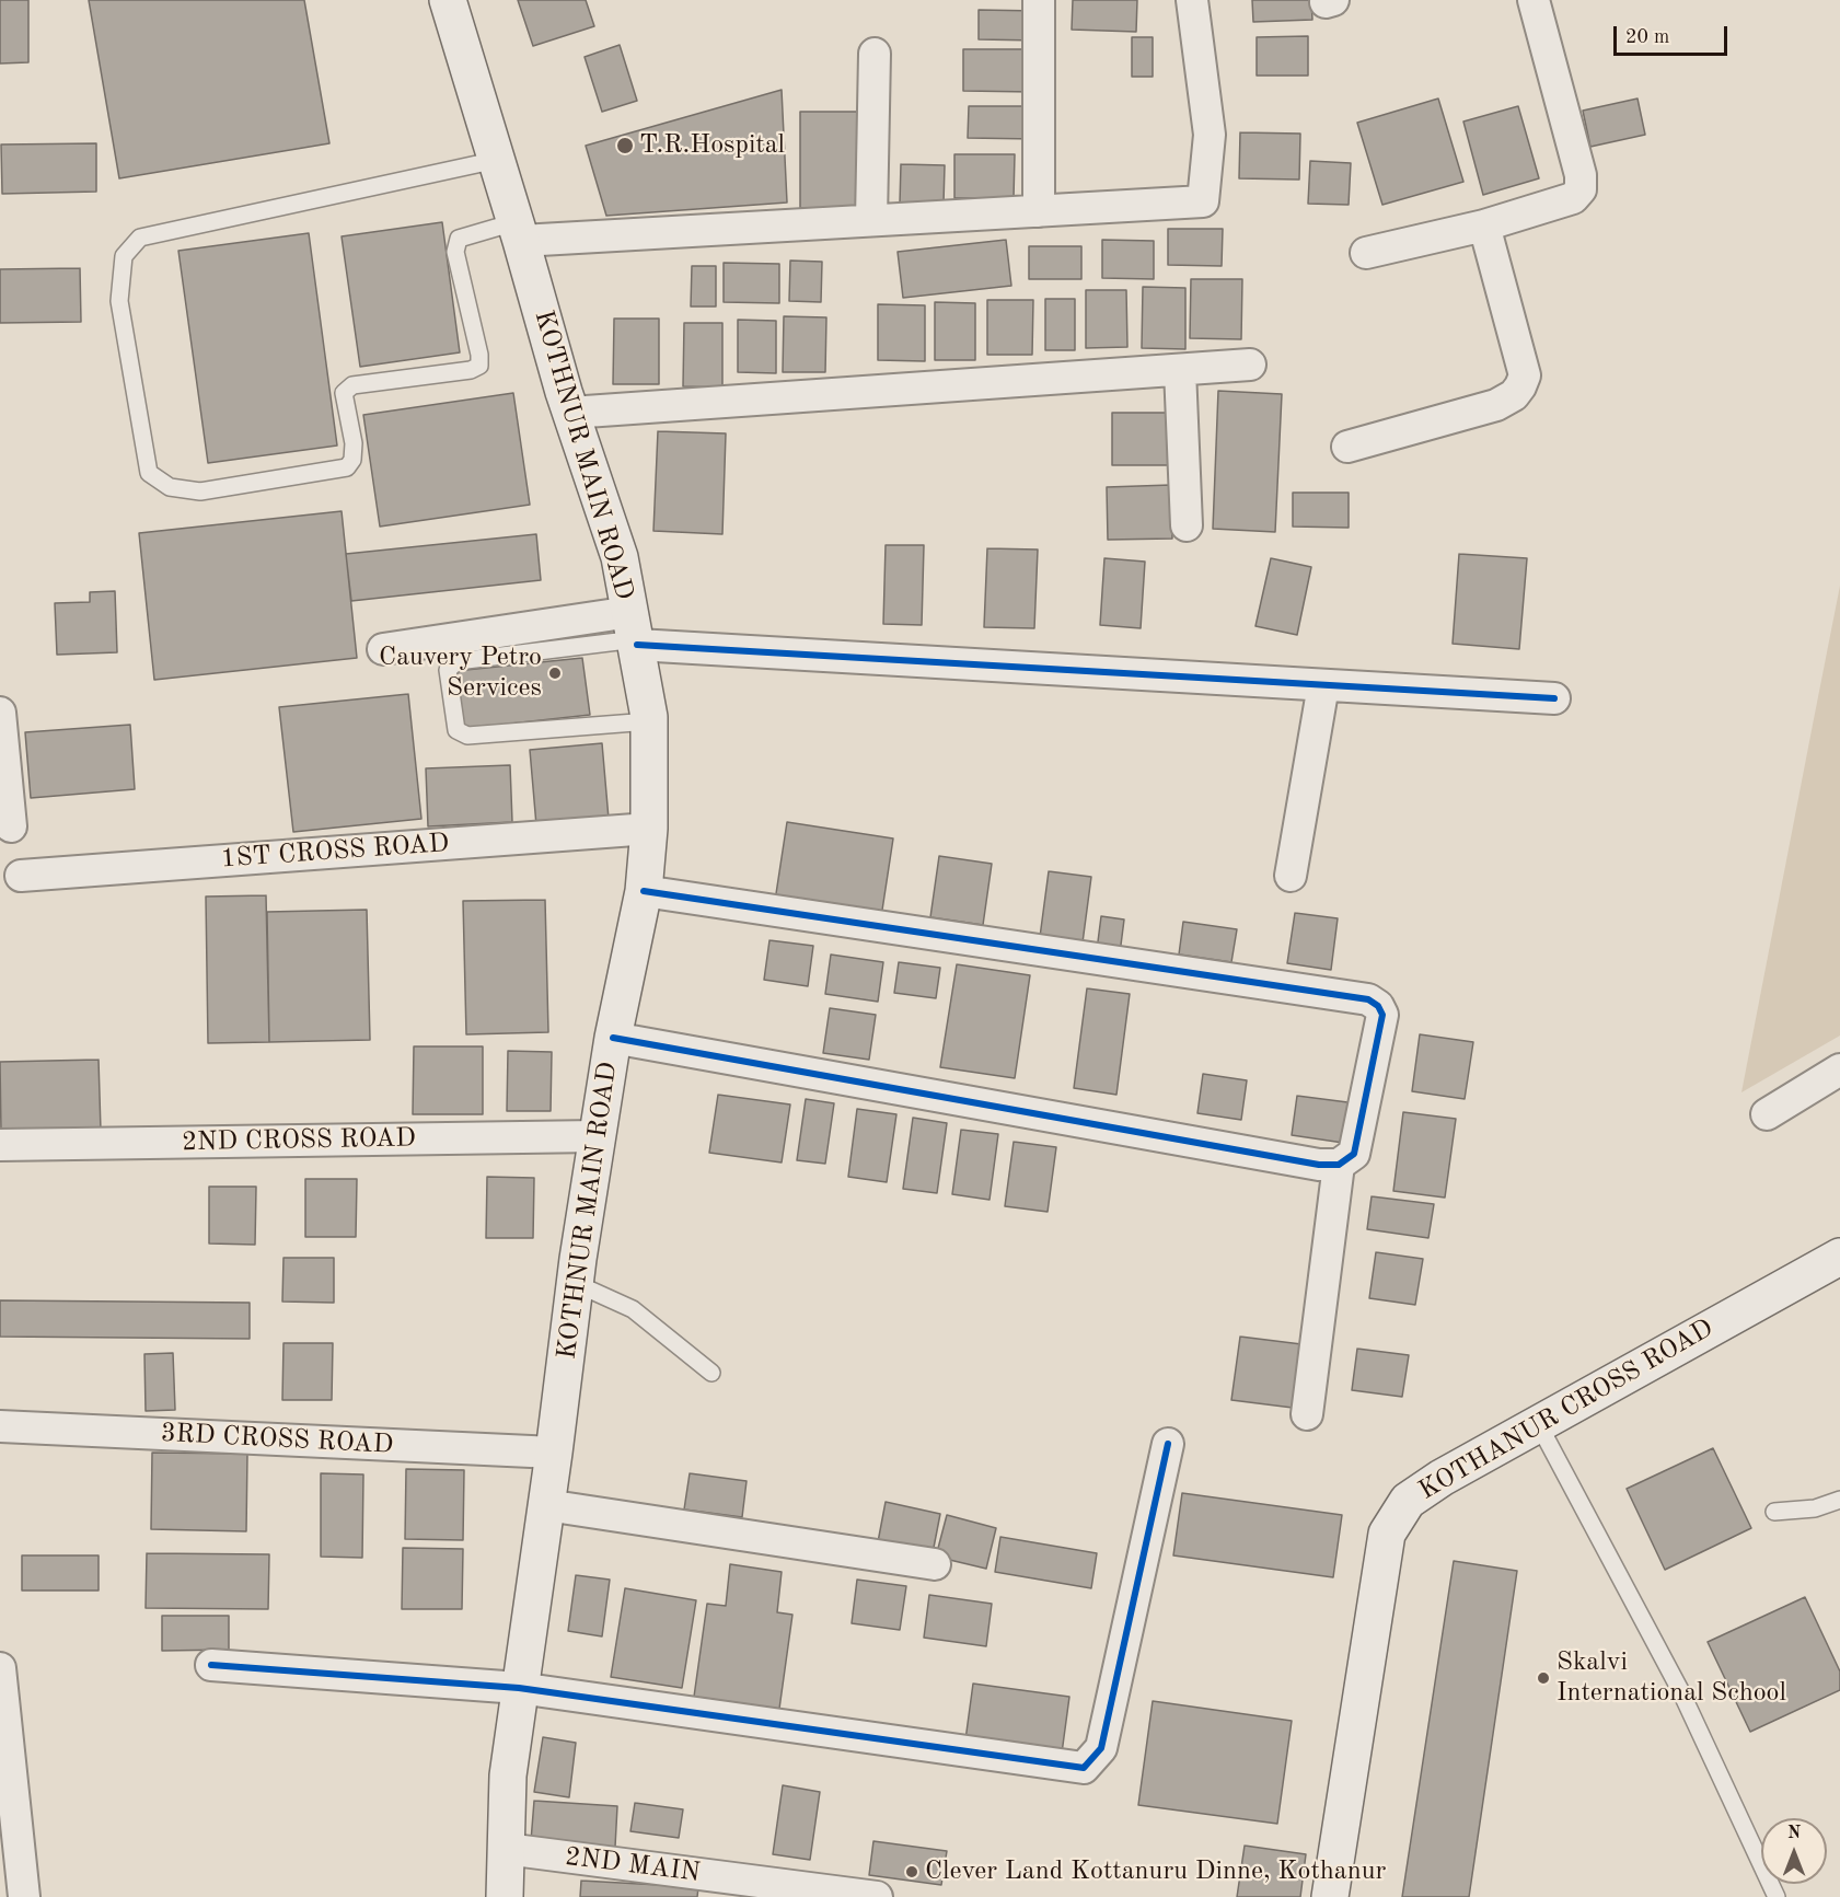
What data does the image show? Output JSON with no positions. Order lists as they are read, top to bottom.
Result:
{
  "streets": {
    "main road": ["KOTHNUR MAIN ROAD", "KOTHANUR CROSS ROAD"],
    "street": [
      "1ST CROSS ROAD",
      "2ND CROSS ROAD",
      "3RD CROSS ROAD",
      "2ND MAIN"
    ]
  },
  "crossings": [
    ["KOTHNUR MAIN ROAD", "1ST CROSS ROAD"],
    ["KOTHNUR MAIN ROAD", "2ND CROSS ROAD"],
    ["KOTHNUR MAIN ROAD", "3RD CROSS ROAD"],
    ["KOTHNUR MAIN ROAD", "2ND MAIN"]
  ],
  "places": [
    "T.R.Hospital",
    "Cauvery Petro Services",
    "Skalvi International School",
    "Clever Land Kottanuru Dinne, Kothanur"
  ],
  "scale_bar": "20 m",
  "north": "top"
}
